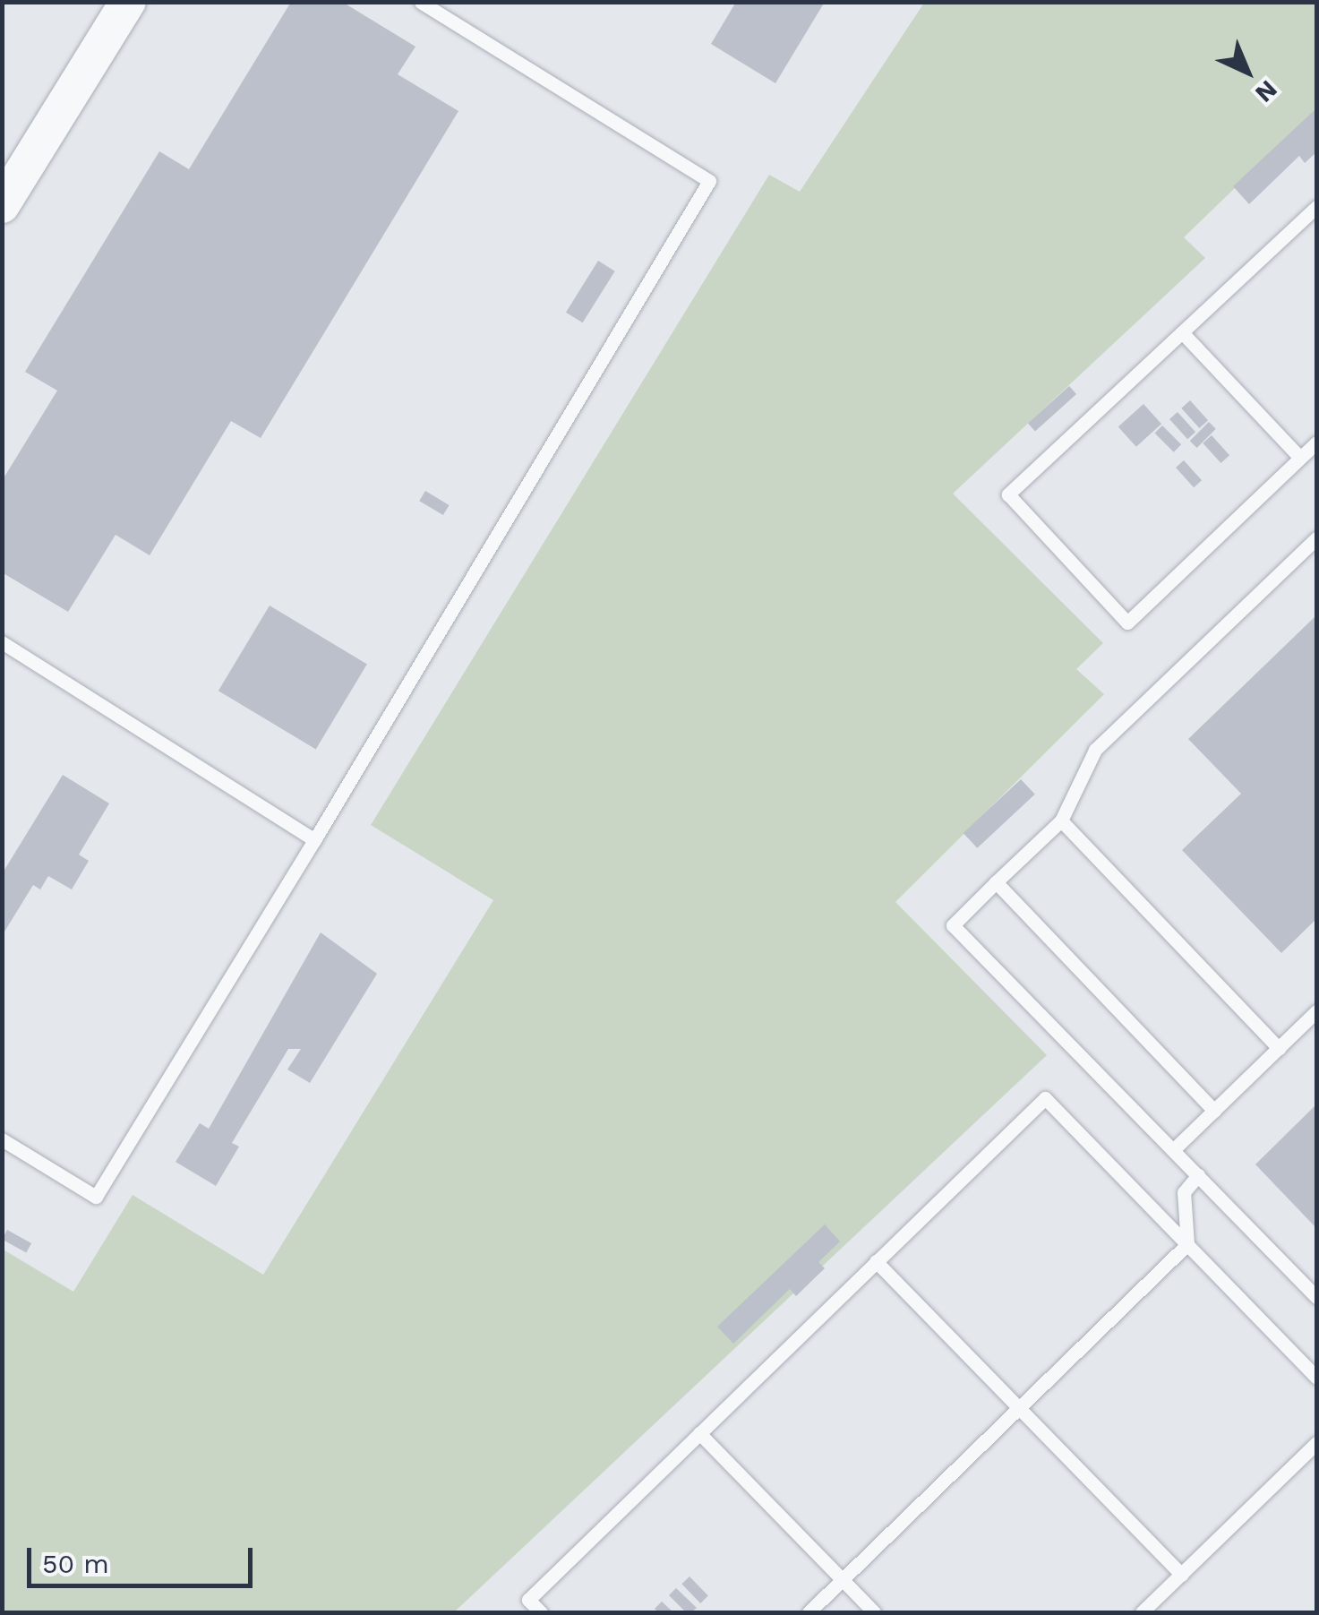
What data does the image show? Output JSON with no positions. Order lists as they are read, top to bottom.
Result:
{
  "scale_bar": "50 m",
  "north": "bottom right"
}
